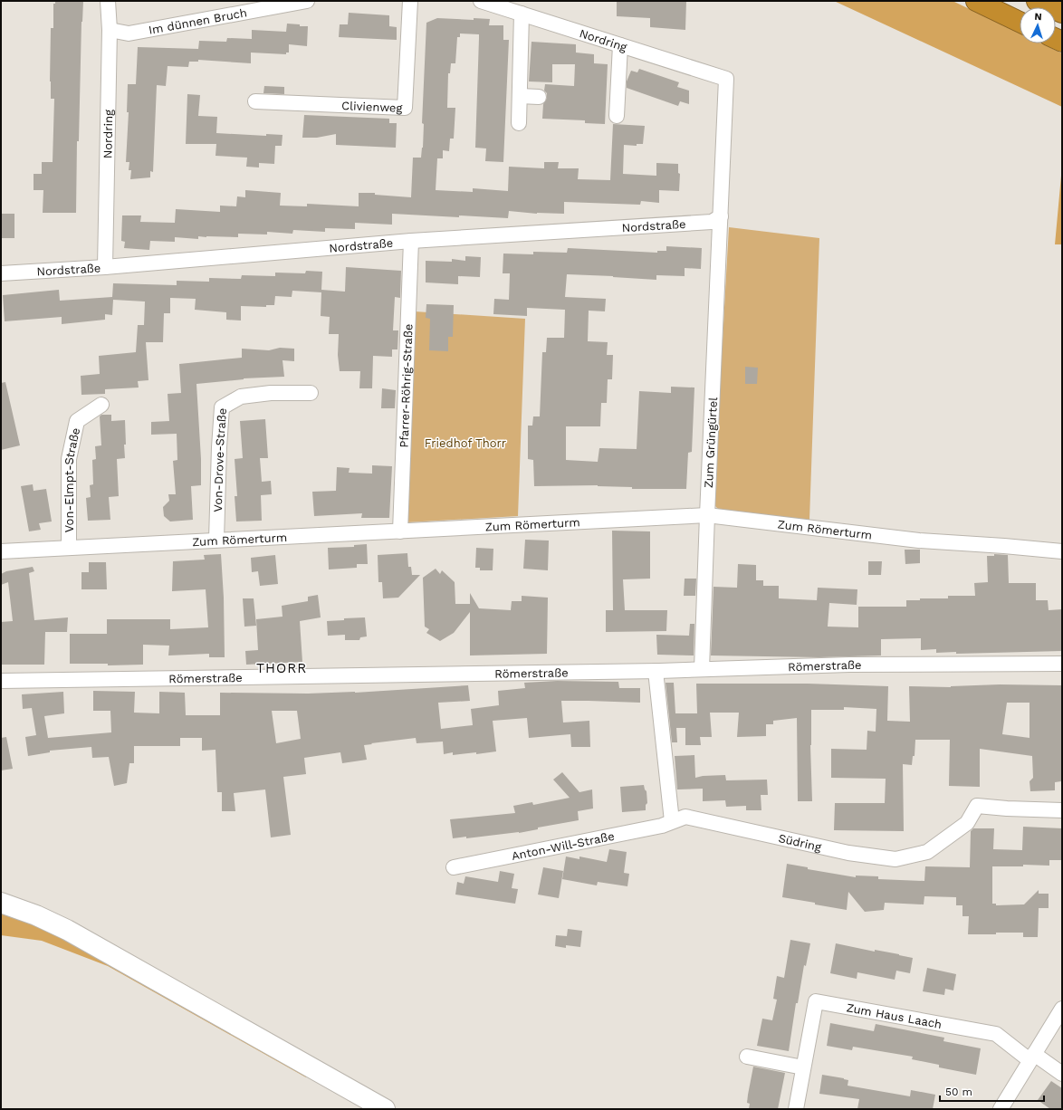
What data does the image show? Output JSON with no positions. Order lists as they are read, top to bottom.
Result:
{
  "streets": {
    "street": [
      "Im dünnen Bruch",
      "Nordring",
      "Clivienweg",
      "Nordstraße",
      "Pfarrer-Röhrig-Straße",
      "Zum Grüngürtel",
      "Von-Drove-Straße",
      "Von-Elmpt-Straße",
      "Zum Römerturm",
      "Römerstraße",
      "Südring",
      "Anton-Will-Straße",
      "Zum Haus Laach"
    ]
  },
  "crossings": [
    ["Im dünnen Bruch", "Nordring"],
    ["Nordring", "Nordstraße"],
    ["Nordring", "Zum Grüngürtel"],
    ["Nordstraße", "Pfarrer-Röhrig-Straße"],
    ["Nordstraße", "Zum Grüngürtel"],
    ["Pfarrer-Röhrig-Straße", "Zum Römerturm"],
    ["Zum Grüngürtel", "Zum Römerturm"],
    ["Zum Grüngürtel", "Römerstraße"],
    ["Von-Drove-Straße", "Zum Römerturm"],
    ["Von-Elmpt-Straße", "Zum Römerturm"],
    ["Südring", "Anton-Will-Straße"]
  ],
  "districts": ["THORR"],
  "parks": ["Friedhof Thorr"],
  "scale_bar": "50 m",
  "north": "top"
}
